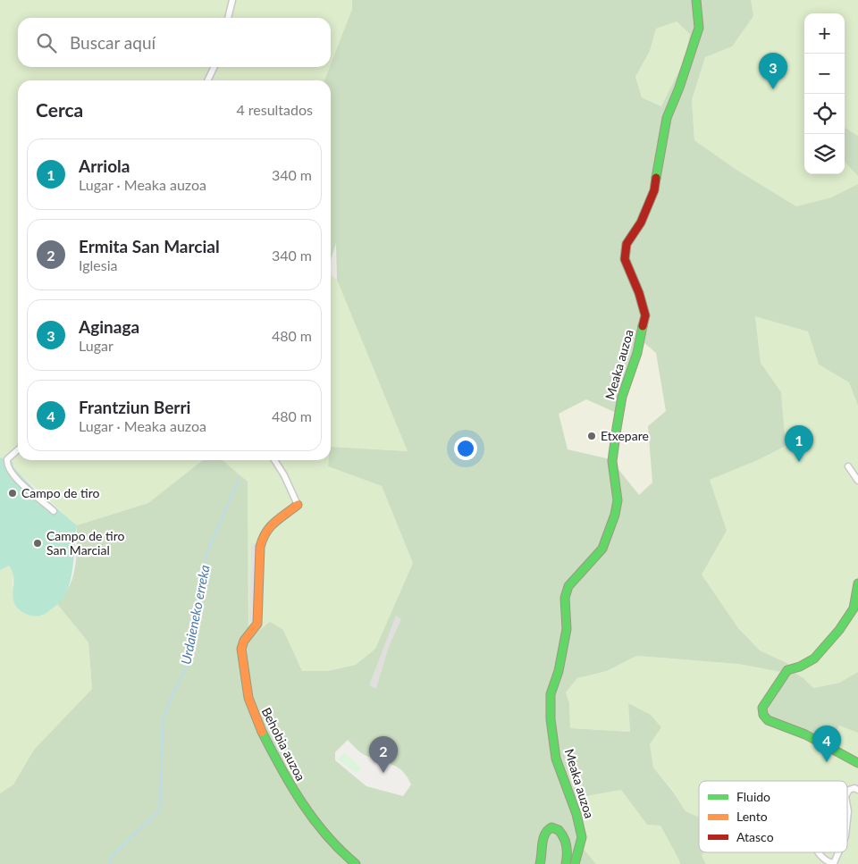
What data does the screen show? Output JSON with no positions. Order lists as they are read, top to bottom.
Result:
{
  "streets": {
    "street": ["Meaka auzoa", "Behobia auzoa"]
  },
  "water": ["Urdaieneko erreka"],
  "places": ["Etxepare", "Campo de tiro", "Campo de tiro San Marcial"],
  "legend": ["Fluido", "Lento", "Atasco"],
  "page": {
    "map_buttons": ["+", "−"],
    "search": "Buscar aquí",
    "pins": [
      "3",
      "1",
      "4",
      "2"
    ],
    "heading": ["Cerca", "4 resultados"],
    "list": [
      {
        "mark": "1",
        "name": "Arriola",
        "note": "Lugar · Meaka auzoa",
        "value": "340 m"
      },
      {
        "mark": "2",
        "name": "Ermita San Marcial",
        "note": "Iglesia",
        "value": "340 m"
      },
      {
        "mark": "3",
        "name": "Aginaga",
        "note": "Lugar",
        "value": "480 m"
      },
      {
        "mark": "4",
        "name": "Frantziun Berri",
        "note": "Lugar · Meaka auzoa",
        "value": "480 m"
      }
    ]
  }
}
